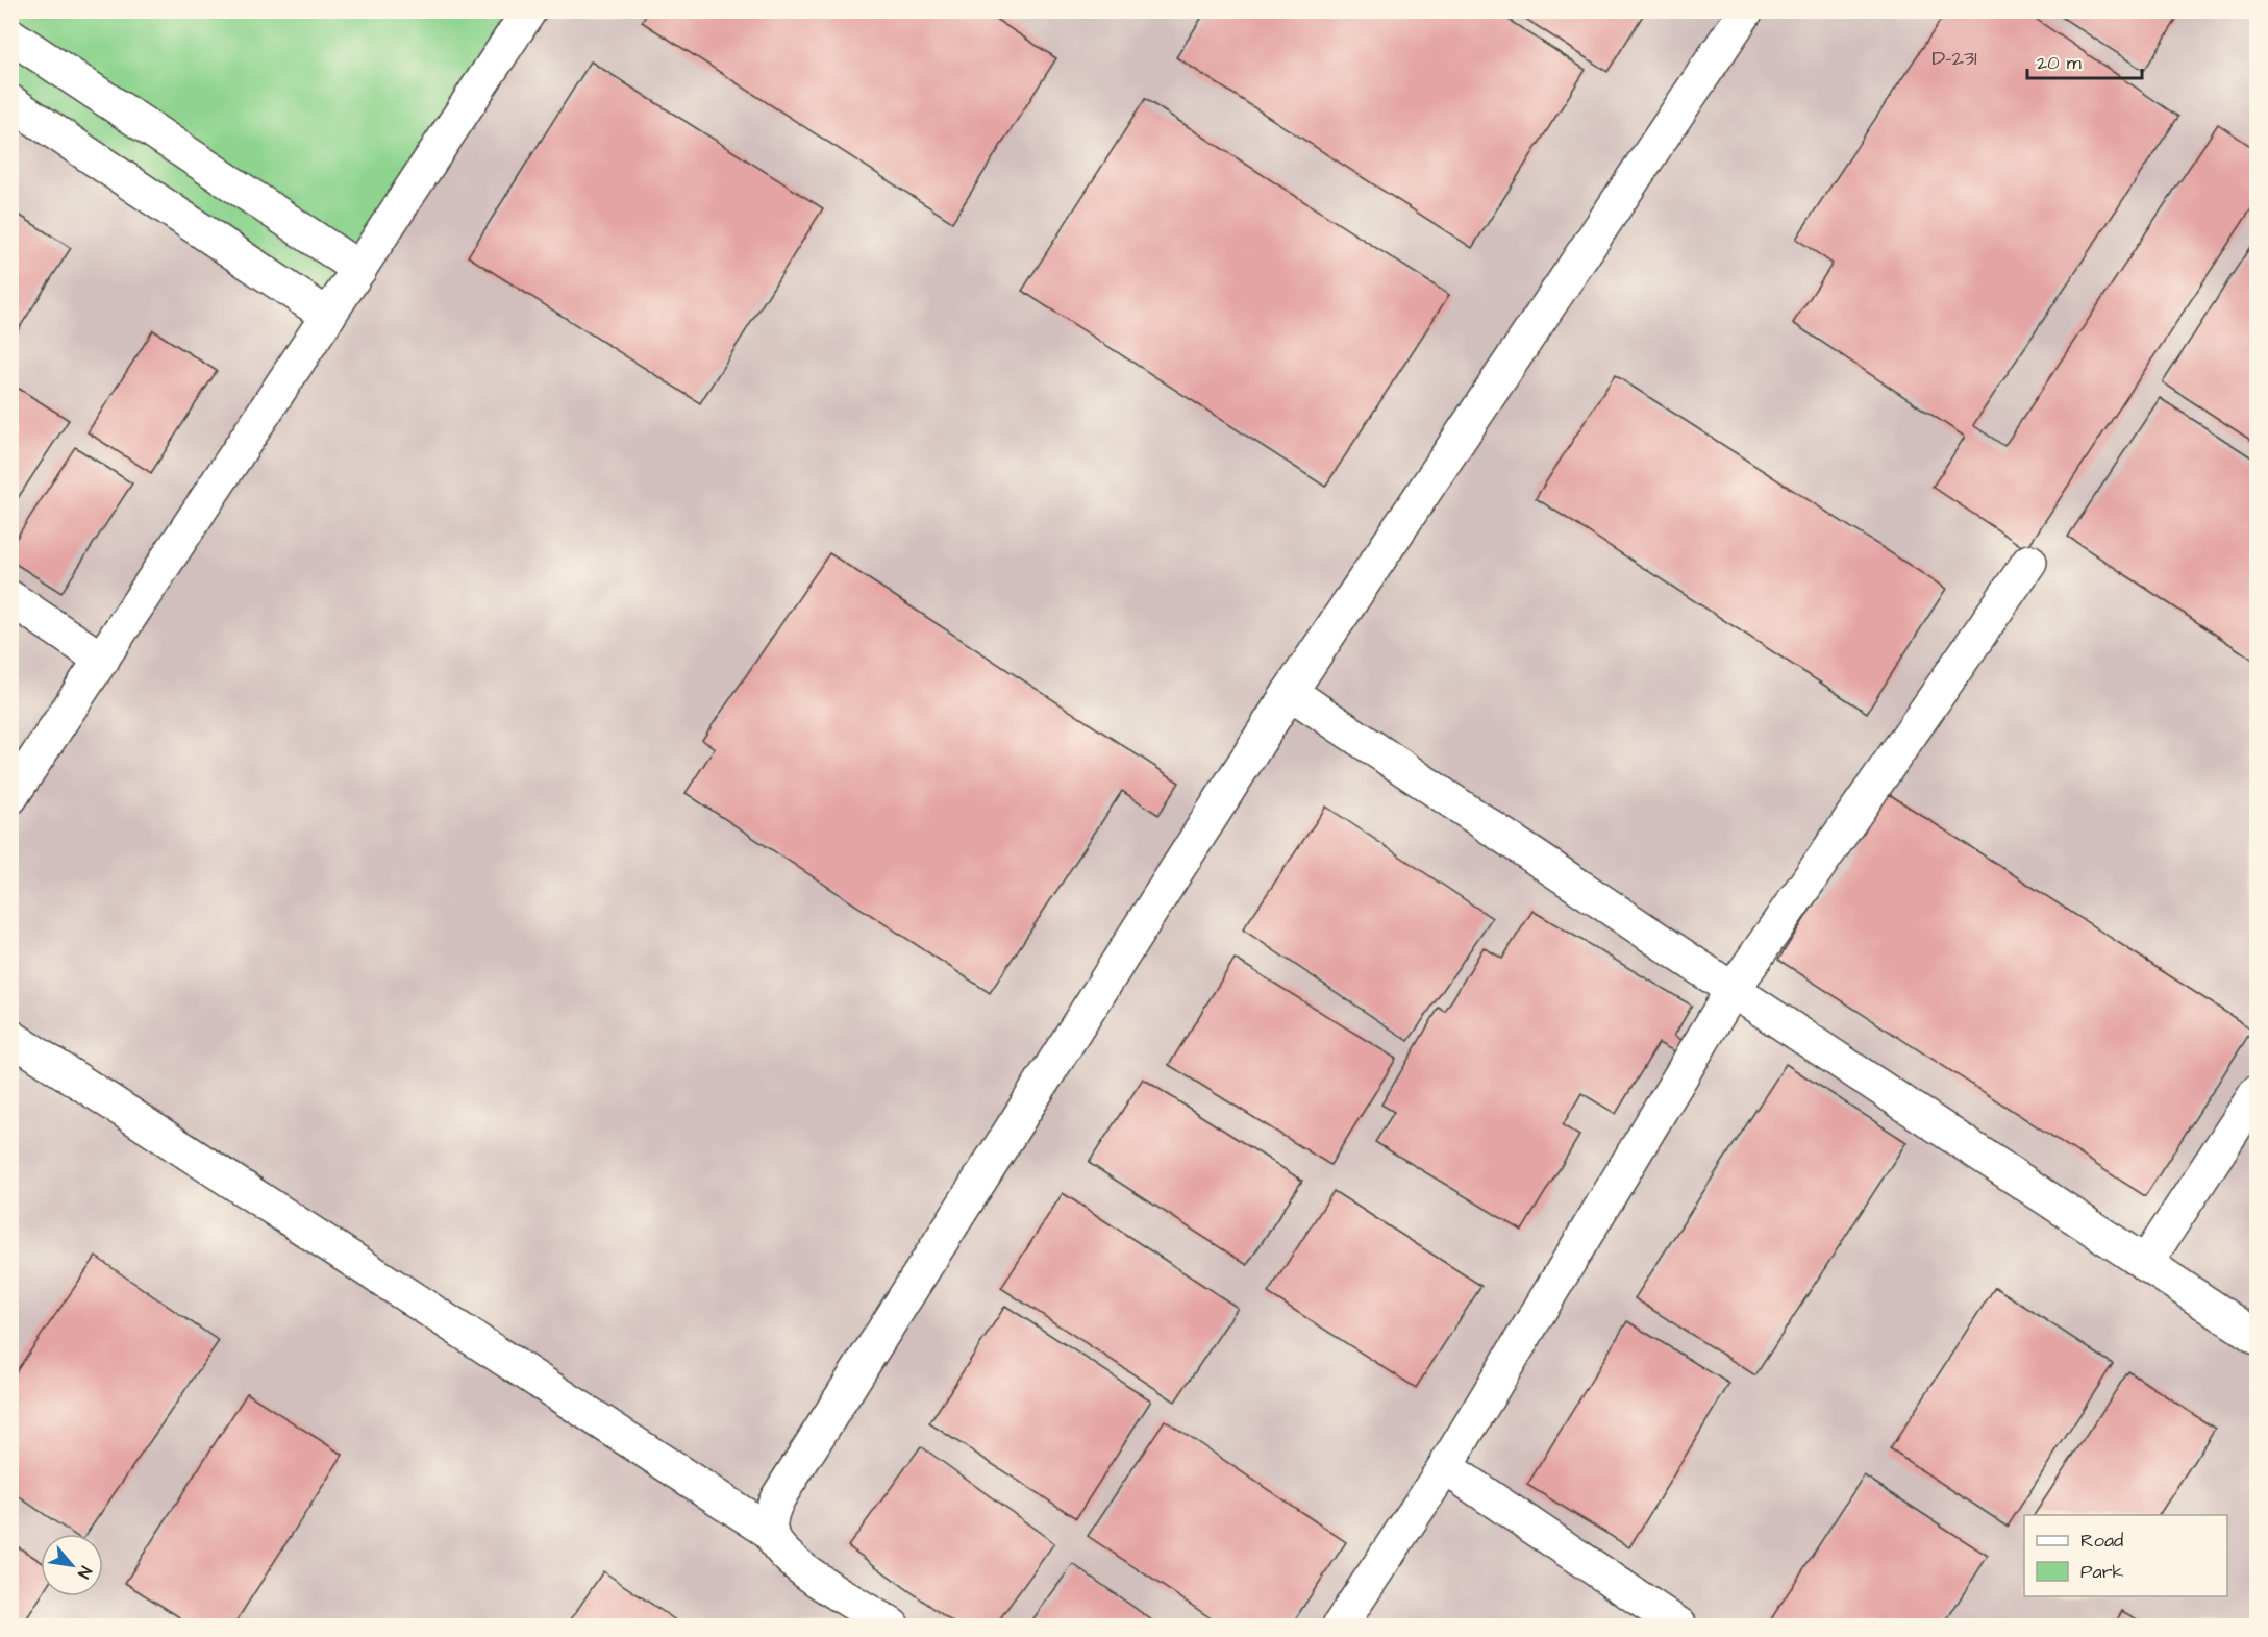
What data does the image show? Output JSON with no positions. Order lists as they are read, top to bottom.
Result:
{
  "house_numbers": ["D-231"],
  "legend": ["Road", "Park"],
  "scale_bar": "20 m",
  "north": "bottom right"
}
